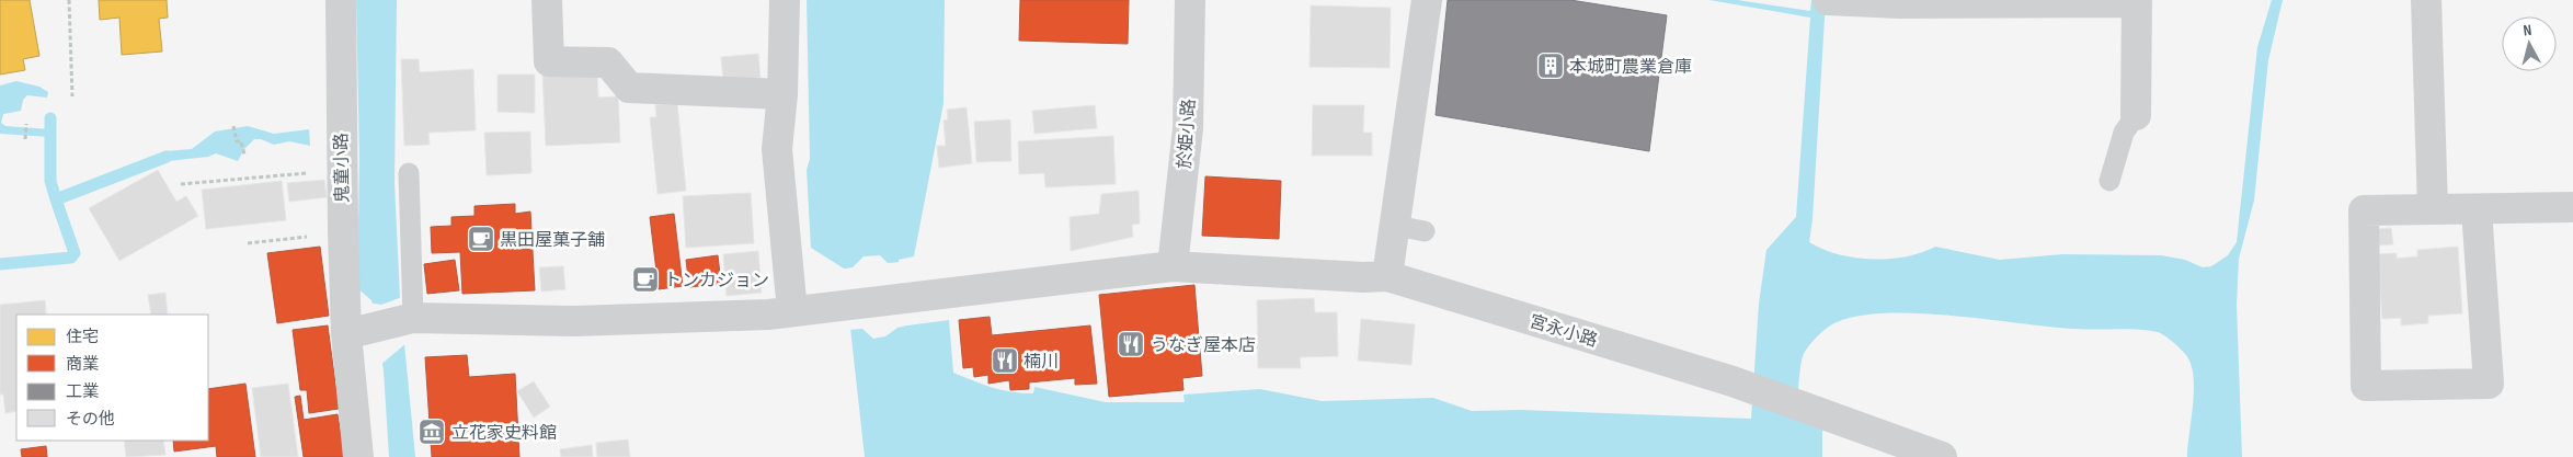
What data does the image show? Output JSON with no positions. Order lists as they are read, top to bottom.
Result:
{
  "streets": {
    "street": ["於姫小路", "鬼童小路", "宮永小路"]
  },
  "crossings": [
    ["於姫小路", "宮永小路"],
    ["鬼童小路", "宮永小路"]
  ],
  "places": {
    "building": ["本城町農業倉庫"],
    "cafe": ["黒田屋菓子舗", "トンカジョン"],
    "restaurant": ["うなぎ屋本店", "楠川"],
    "museum": ["立花家史料館"]
  },
  "legend": [
    "住宅",
    "商業",
    "工業",
    "その他"
  ],
  "north": "top"
}
